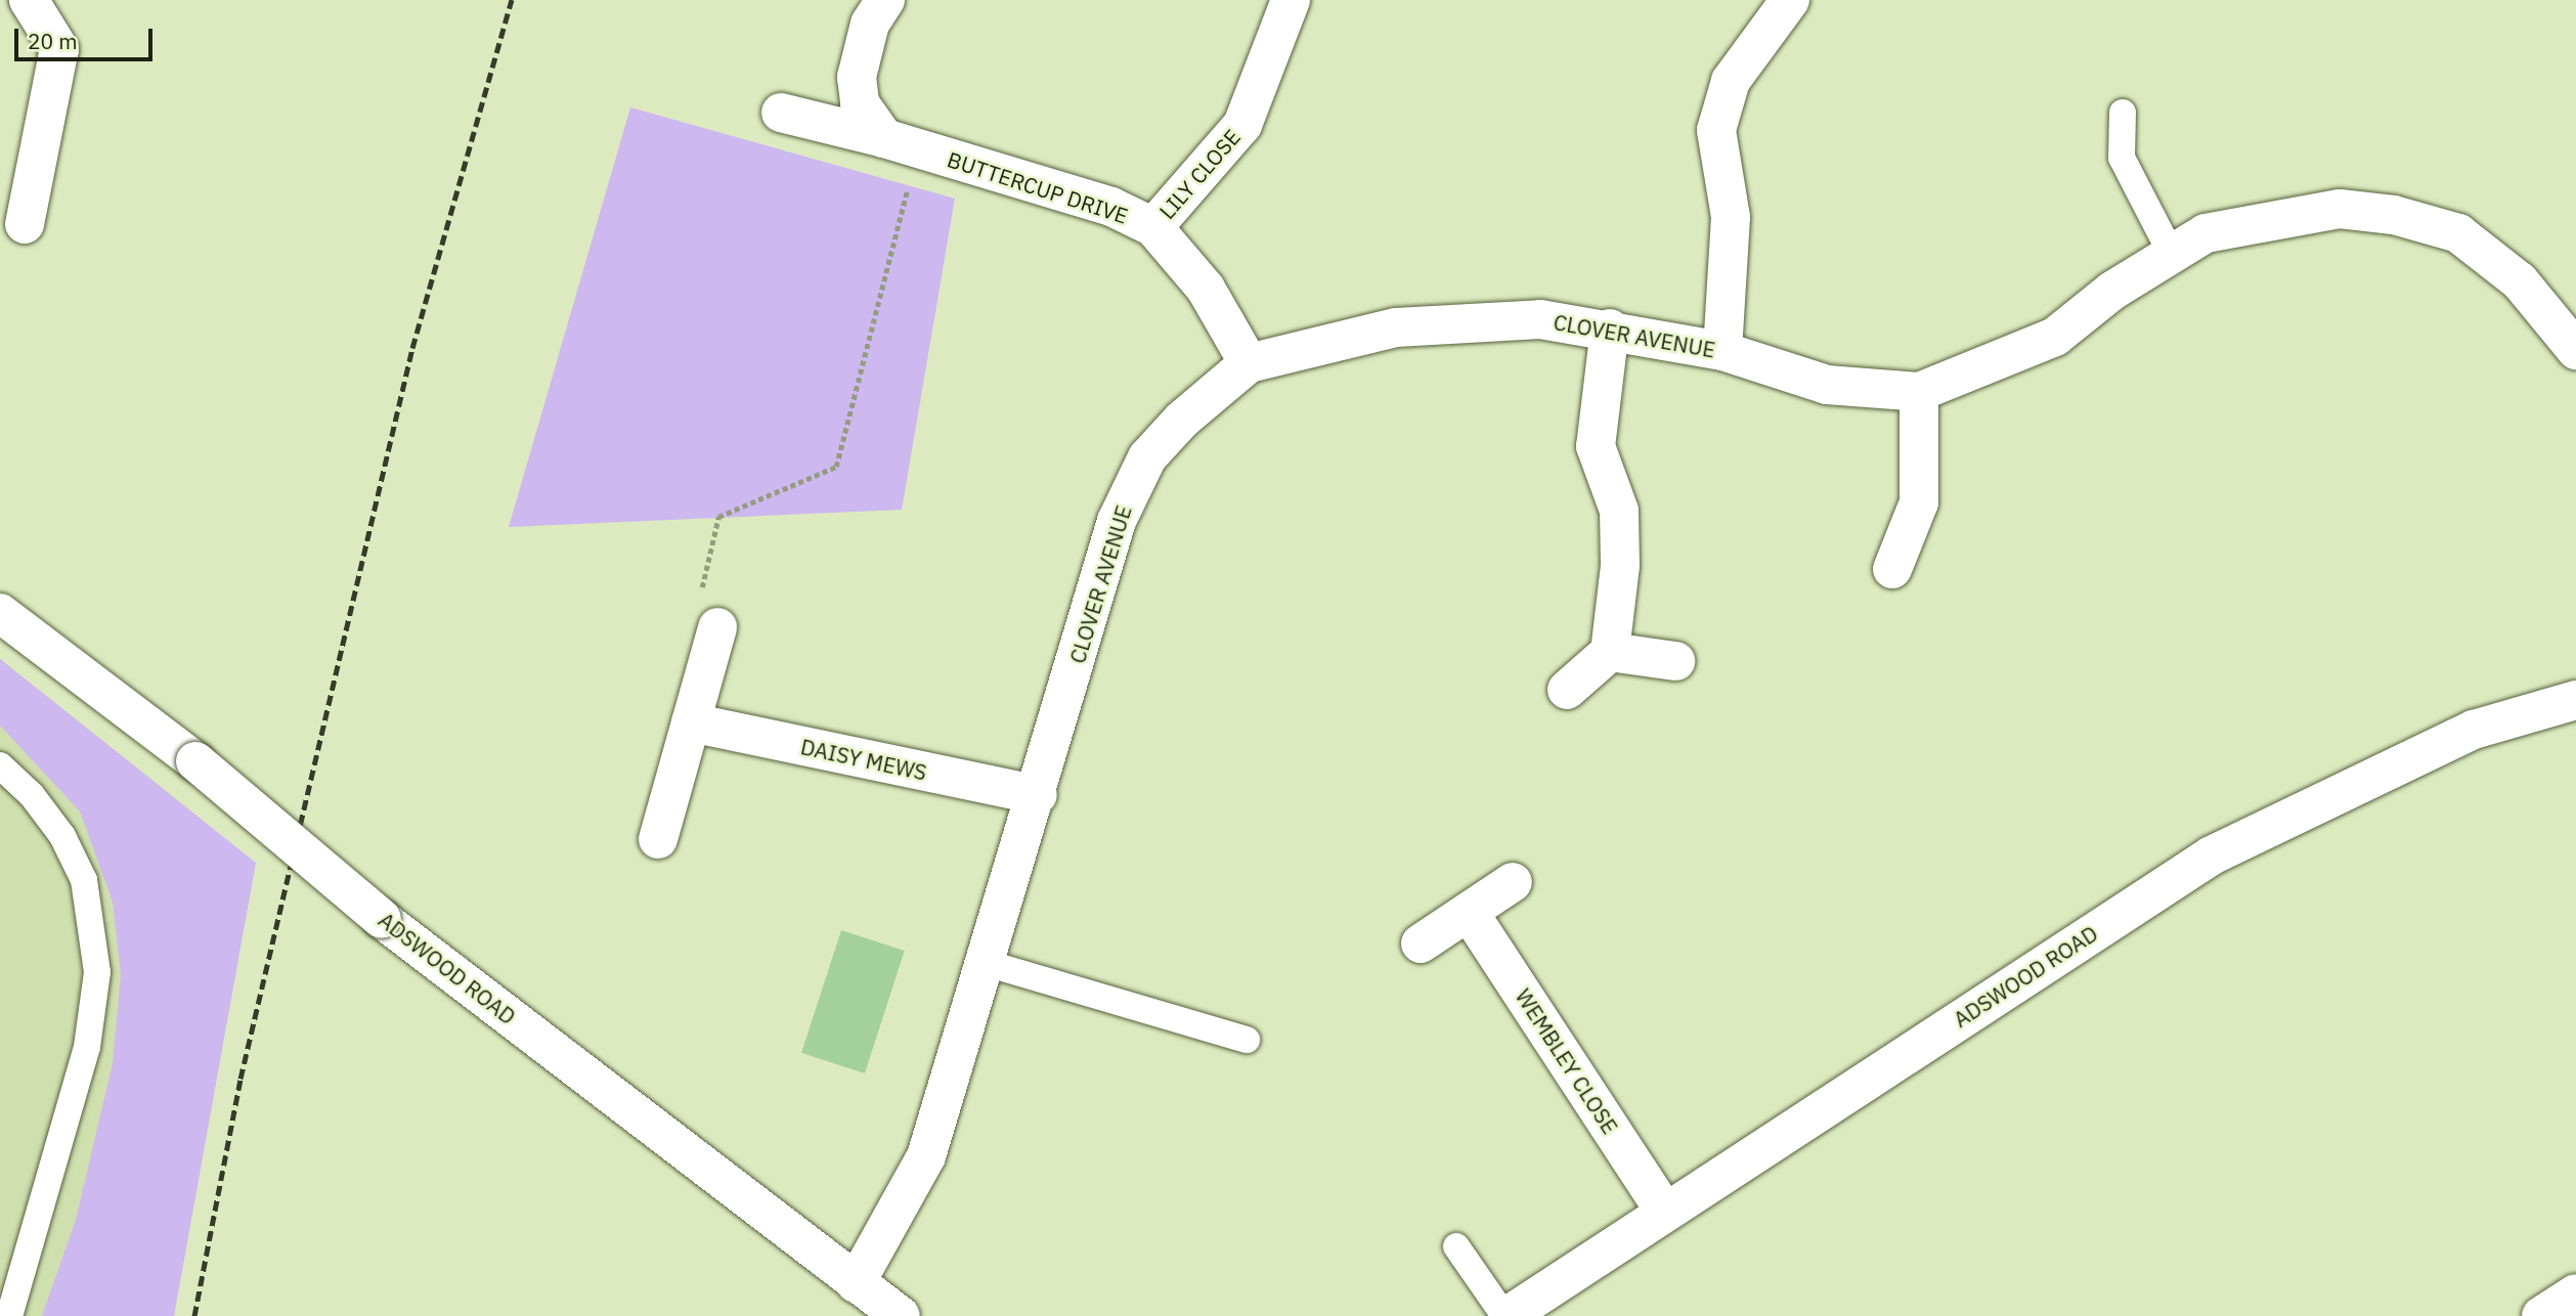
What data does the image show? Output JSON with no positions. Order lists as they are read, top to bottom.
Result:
{
  "streets": {
    "street": [
      "LILY CLOSE",
      "BUTTERCUP DRIVE",
      "CLOVER AVENUE",
      "DAISY MEWS",
      "ADSWOOD ROAD",
      "WEMBLEY CLOSE"
    ]
  },
  "crossings": [
    ["LILY CLOSE", "BUTTERCUP DRIVE"],
    ["BUTTERCUP DRIVE", "CLOVER AVENUE"],
    ["CLOVER AVENUE", "DAISY MEWS"],
    ["CLOVER AVENUE", "ADSWOOD ROAD"],
    ["ADSWOOD ROAD", "WEMBLEY CLOSE"]
  ],
  "scale_bar": "20 m"
}
